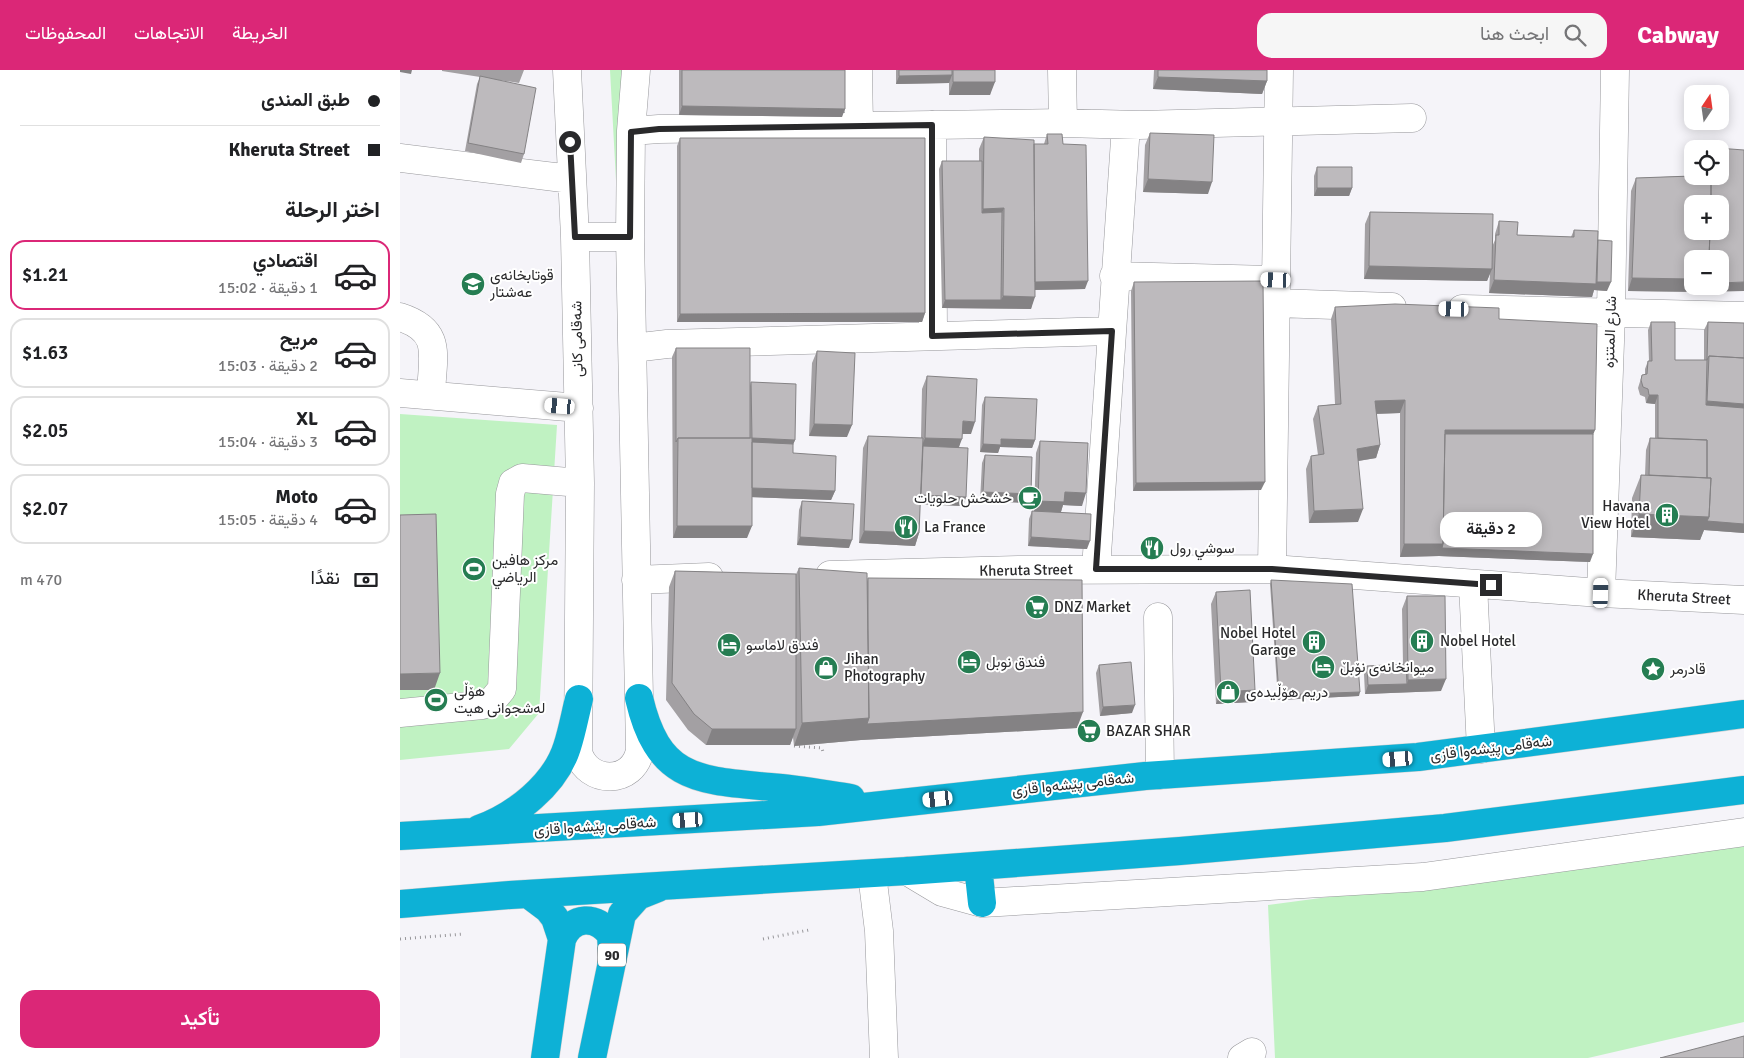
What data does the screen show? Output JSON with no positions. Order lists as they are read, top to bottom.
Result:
{
  "streets": {
    "highway": ["شەقامی پێشەوا قازی", "90"],
    "street": ["شارع المتنزه", "شەقامی کانی", "Kheruta Street"]
  },
  "crossings": [
    ["شارع المتنزه", "Kheruta Street"]
  ],
  "places": {
    "school or university": ["قوتابخانەی عەشتار"],
    "cafe": ["خشخش حلويات"],
    "building": ["Havana View Hotel", "Nobel Hotel", "Nobel Hotel Garage"],
    "restaurant": ["La France", "سوشي رول"],
    "sports": ["مركز هافين الرياضي", "ھۆڵی لەشجوانی ھیت"],
    "supermarket": ["DNZ Market", "BAZAR SHAR"],
    "hotel": ["فندق لاماسو", "فندق نوبل", "میوانخانەی نۆبڵ"],
    "shop": ["Jihan Photography", "دریم ھۆڵیدەی"],
    "place": ["قادرمر"]
  },
  "north": "top",
  "page": {
    "header": "Cabway",
    "search": "ابحث هنا",
    "nav": ["الخريطة", "الاتجاهات", "المحفوظات"],
    "banner": ["طبق المندى", "Kheruta Street"],
    "map_buttons": ["+", "−"],
    "heading": "اختر الرحلة",
    "list": [
      {
        "name": "اقتصادي",
        "note": "1 دقيقة · 15:02",
        "value": "$1.21"
      },
      {
        "name": "مريح",
        "note": "2 دقيقة · 15:03",
        "value": "$1.63"
      },
      {
        "name": "XL",
        "note": "3 دقيقة · 15:04",
        "value": "$2.05"
      },
      {
        "name": "Moto",
        "note": "4 دقيقة · 15:05",
        "value": "$2.07"
      }
    ],
    "bubble": "2 دقيقة",
    "pay": ["نقدًا", "470 m"],
    "buttons": "تأكيد"
  }
}
